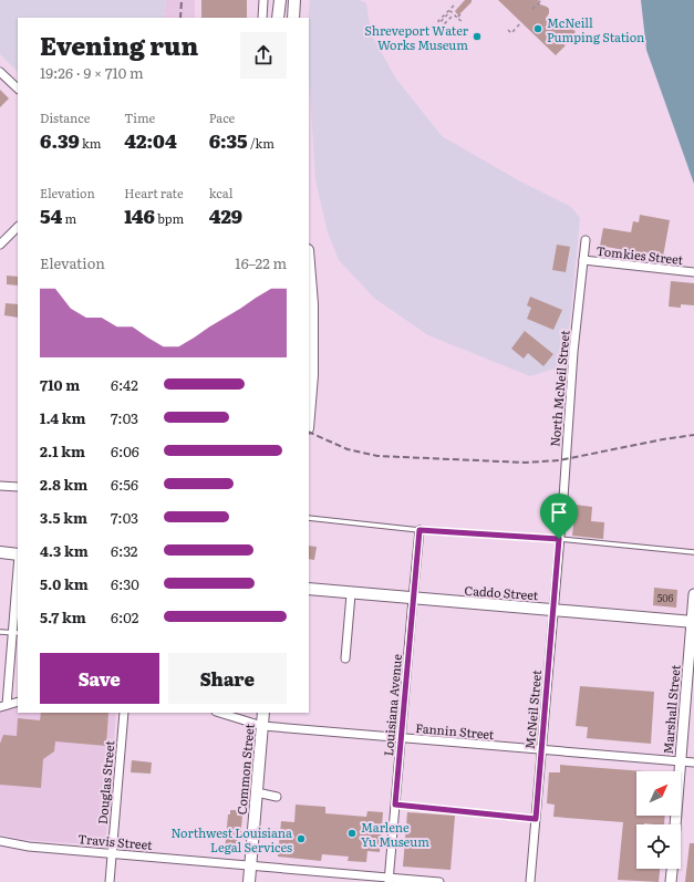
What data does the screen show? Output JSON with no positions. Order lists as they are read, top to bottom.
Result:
{
  "streets": {
    "main road": ["Caddo Street", "Common Street"],
    "street": [
      "Tomkies Street",
      "North McNeil Street",
      "Louisiana Avenue",
      "McNeil Street",
      "Marshall Street",
      "Fannin Street",
      "Douglas Street",
      "Travis Street"
    ]
  },
  "crossings": [
    ["Tomkies Street", "North McNeil Street"],
    ["North McNeil Street", "McNeil Street"],
    ["Caddo Street", "Louisiana Avenue"],
    ["Caddo Street", "McNeil Street"],
    ["Caddo Street", "Marshall Street"],
    ["Louisiana Avenue", "Fannin Street"],
    ["Louisiana Avenue", "Travis Street"],
    ["McNeil Street", "Fannin Street"],
    ["Marshall Street", "Fannin Street"],
    ["Fannin Street", "Common Street"],
    ["Common Street", "Travis Street"],
    ["Douglas Street", "Travis Street"]
  ],
  "places": [
    "McNeill Pumping Station",
    "Shreveport Water Works Museum",
    "Marlene Yu Museum",
    "Northwest Louisiana Legal Services"
  ],
  "house_numbers": ["506"],
  "north": "top right",
  "page": {
    "heading": ["Evening run", "19:26 · 9 × 710 m"],
    "stats": [
      ["Distance", "6.39 km"],
      ["Time", "42:04"],
      ["Pace", "6:35 /km"],
      ["Elevation", "54 m"],
      ["Heart rate", "146 bpm"],
      ["kcal", "429"]
    ],
    "chart": ["Elevation", "16–22 m"],
    "list": [
      {
        "name": "710 m",
        "note": "6:42"
      },
      {
        "name": "1.4 km",
        "note": "7:03"
      },
      {
        "name": "2.1 km",
        "note": "6:06"
      },
      {
        "name": "2.8 km",
        "note": "6:56"
      },
      {
        "name": "3.5 km",
        "note": "7:03"
      },
      {
        "name": "4.3 km",
        "note": "6:32"
      },
      {
        "name": "5.0 km",
        "note": "6:30"
      },
      {
        "name": "5.7 km",
        "note": "6:02"
      }
    ],
    "buttons": ["Save", "Share"]
  }
}
